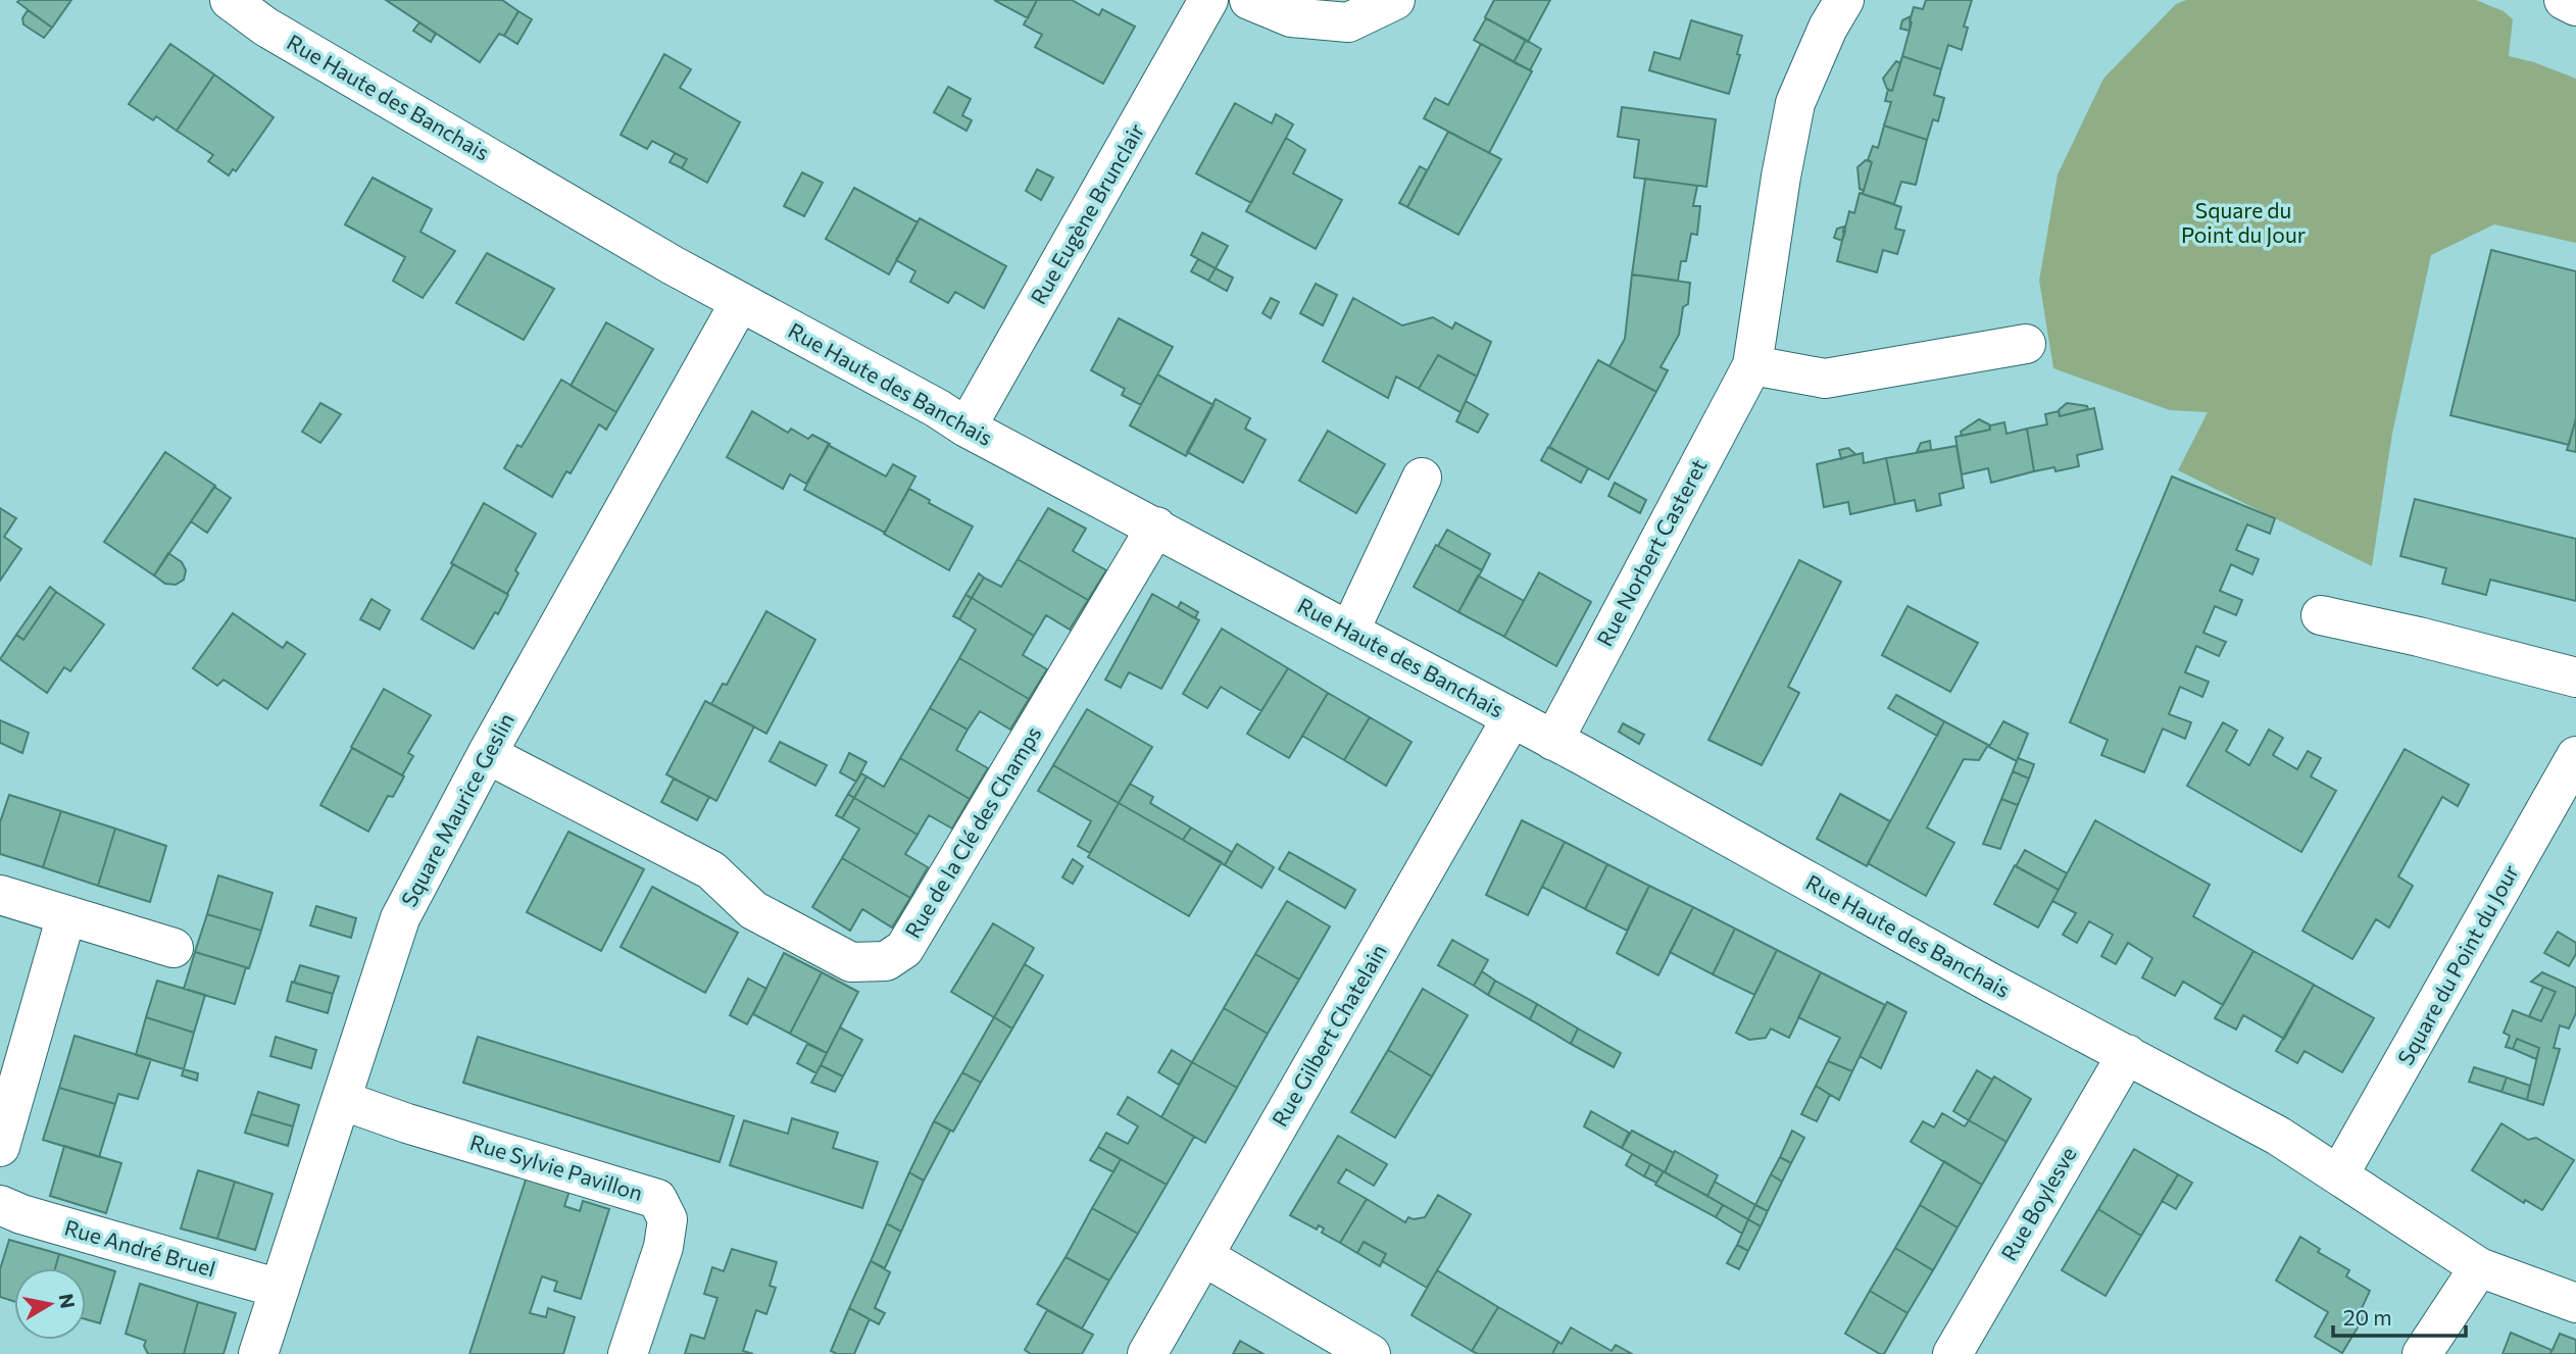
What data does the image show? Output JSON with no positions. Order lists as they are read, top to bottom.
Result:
{
  "streets": {
    "street": [
      "Rue Haute des Banchais",
      "Rue Eugène Brunclair",
      "Rue Norbert Casteret",
      "Square Maurice Geslin",
      "Rue de la Clé des Champs",
      "Square du Point du Jour",
      "Rue Gilbert Chatelain",
      "Rue Sylvie Pavillon",
      "Rue Boylesve",
      "Rue André Bruel"
    ]
  },
  "crossings": [
    ["Rue Haute des Banchais", "Rue Eugène Brunclair"],
    ["Rue Haute des Banchais", "Rue Norbert Casteret"],
    ["Rue Haute des Banchais", "Square Maurice Geslin"],
    ["Rue Haute des Banchais", "Rue de la Clé des Champs"],
    ["Rue Haute des Banchais", "Square du Point du Jour"],
    ["Rue Haute des Banchais", "Rue Gilbert Chatelain"],
    ["Rue Haute des Banchais", "Rue Boylesve"],
    ["Square Maurice Geslin", "Rue de la Clé des Champs"],
    ["Square Maurice Geslin", "Rue Sylvie Pavillon"],
    ["Square Maurice Geslin", "Rue André Bruel"]
  ],
  "parks": ["Square du Point du Jour"],
  "scale_bar": "20 m",
  "north": "right"
}
